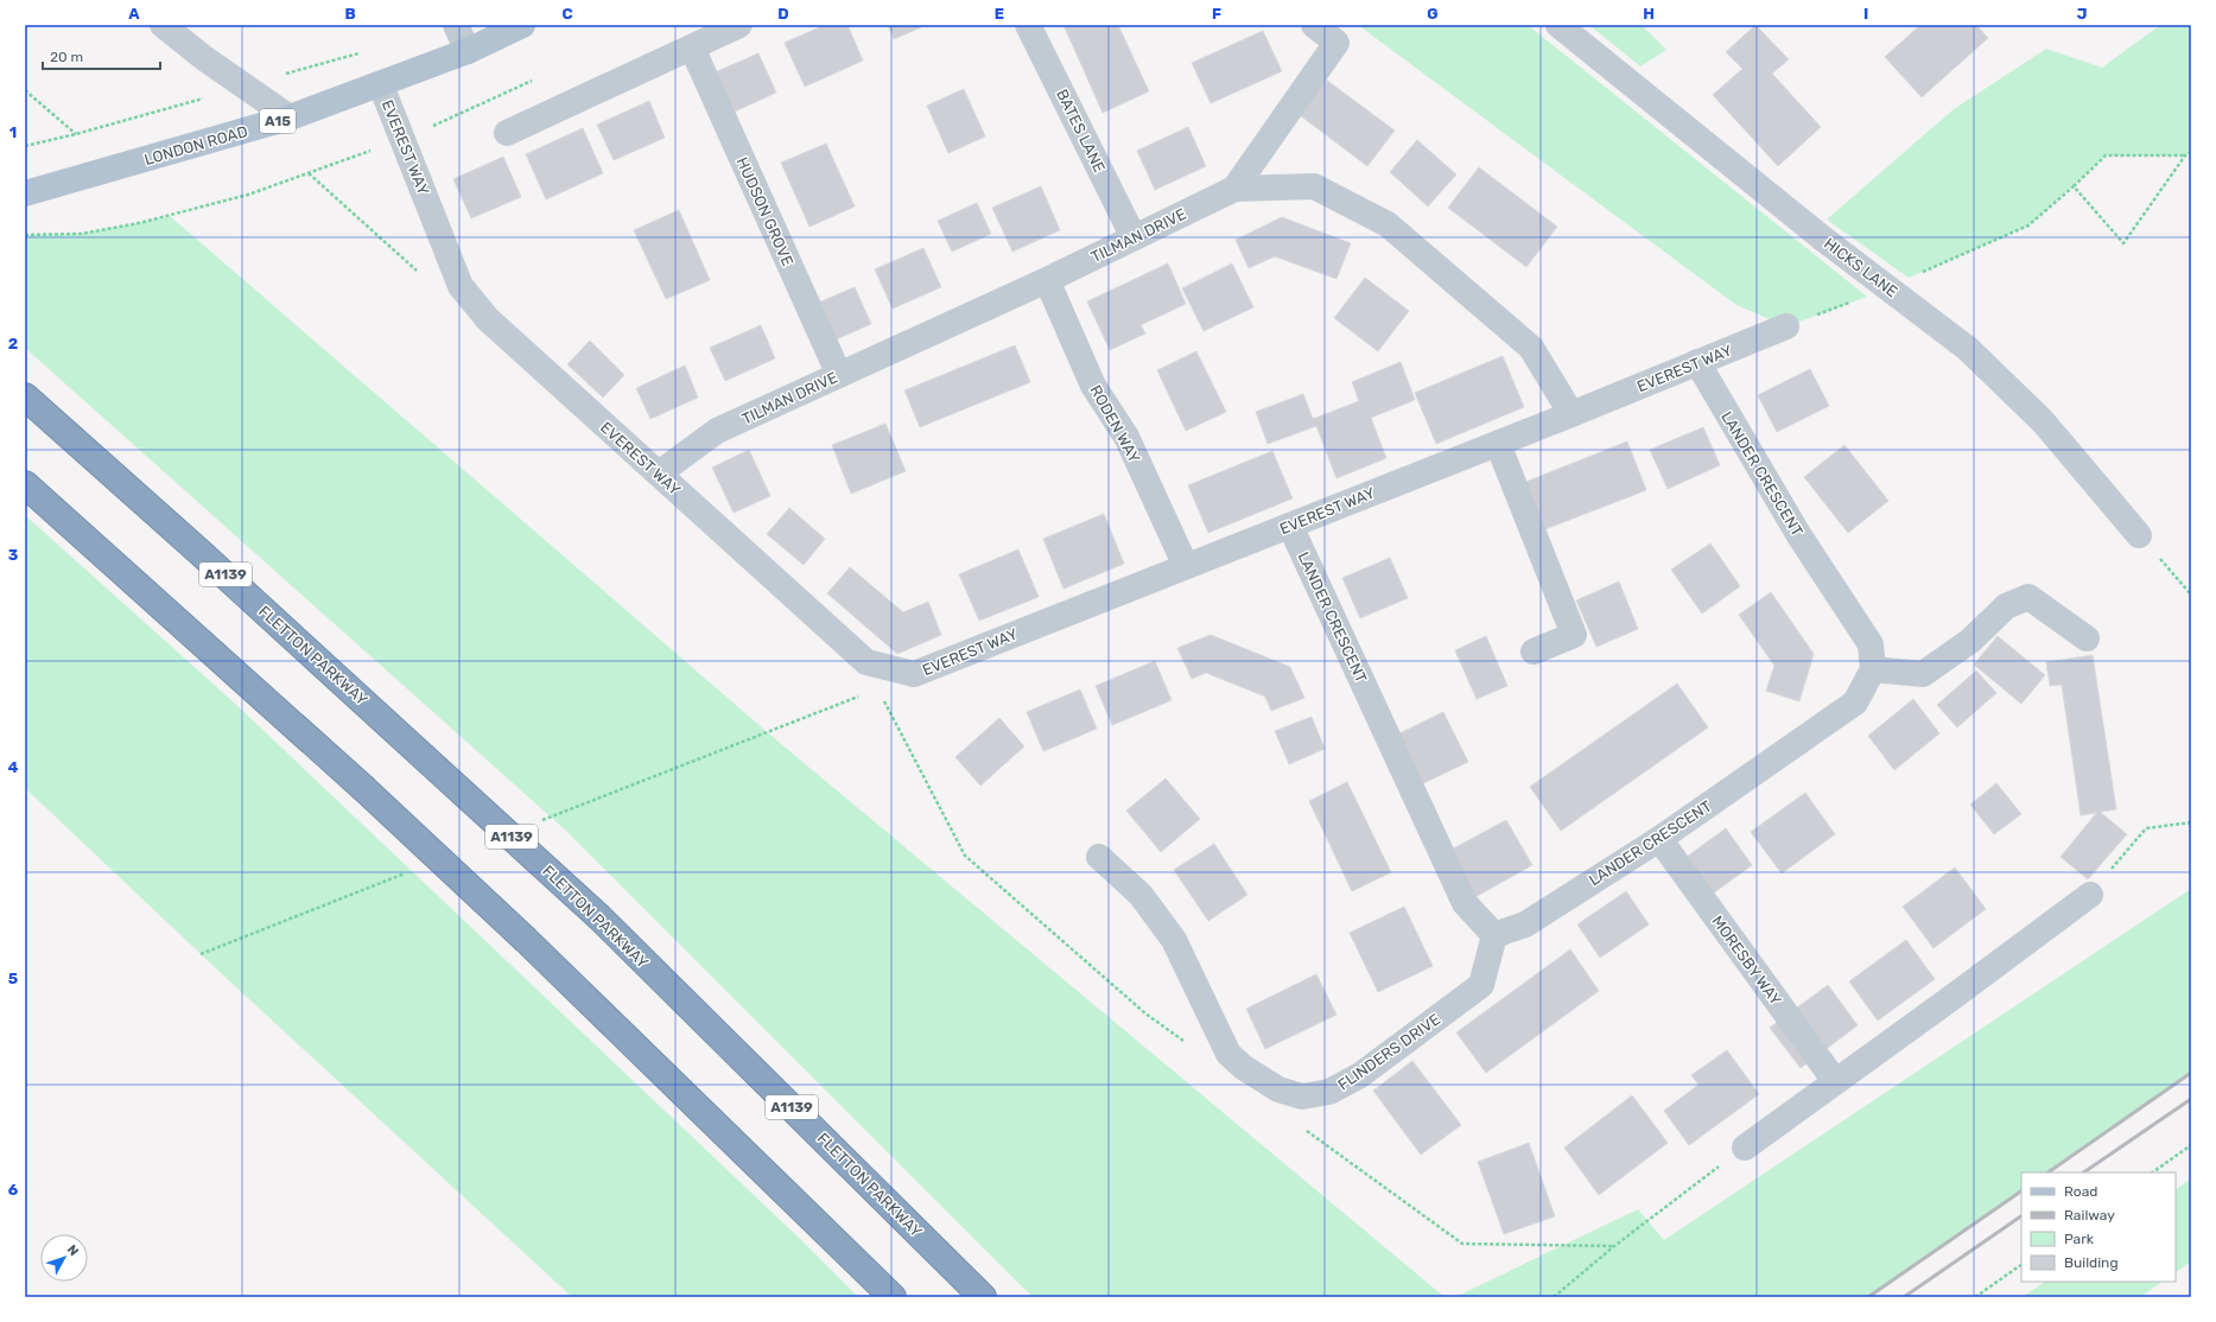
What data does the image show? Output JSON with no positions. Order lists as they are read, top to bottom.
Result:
{
  "streets": {
    "highway": ["A1139", "FLETTON PARKWAY"],
    "main road": ["A15", "LONDON ROAD"],
    "street": [
      "BATES LANE",
      "EVEREST WAY",
      "HUDSON GROVE",
      "TILMAN DRIVE",
      "HICKS LANE",
      "RODEN WAY",
      "LANDER CRESCENT",
      "MORESBY WAY",
      "FLINDERS DRIVE"
    ]
  },
  "crossings": [
    ["BATES LANE", "TILMAN DRIVE"],
    ["LONDON ROAD", "EVEREST WAY"],
    ["EVEREST WAY", "TILMAN DRIVE"],
    ["EVEREST WAY", "RODEN WAY"],
    ["EVEREST WAY", "LANDER CRESCENT"],
    ["HUDSON GROVE", "TILMAN DRIVE"],
    ["TILMAN DRIVE", "RODEN WAY"],
    ["LANDER CRESCENT", "MORESBY WAY"],
    ["LANDER CRESCENT", "FLINDERS DRIVE"]
  ],
  "legend": [
    "Road",
    "Railway",
    "Park",
    "Building"
  ],
  "scale_bar": "20 m",
  "north": "top right",
  "grid": {
    "columns": [
      "A",
      "B",
      "C",
      "D",
      "E",
      "F",
      "G",
      "H",
      "I",
      "J"
    ],
    "rows": [
      "1",
      "2",
      "3",
      "4",
      "5",
      "6"
    ]
  }
}
